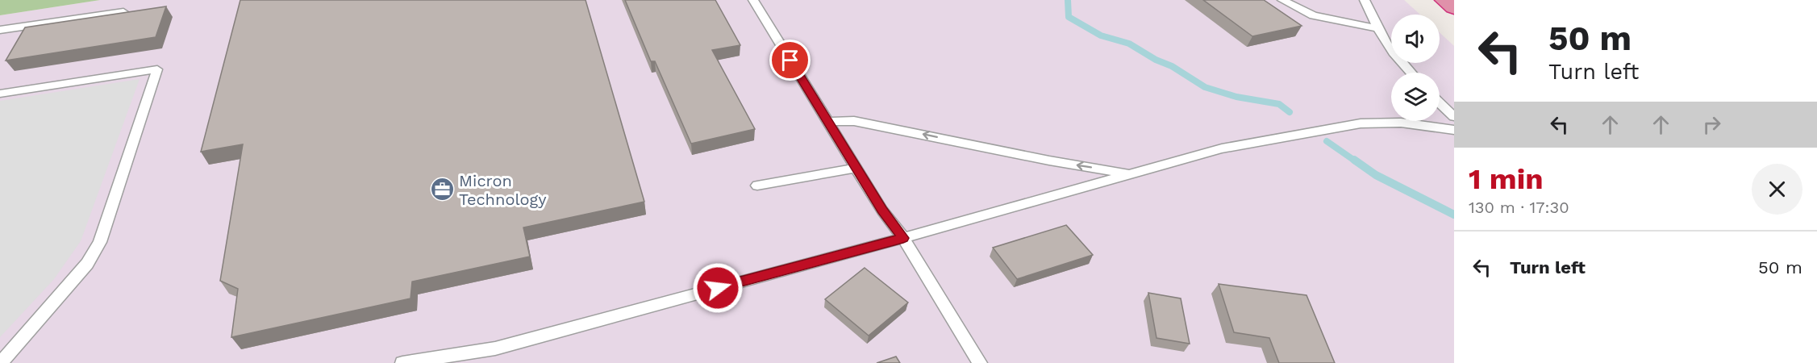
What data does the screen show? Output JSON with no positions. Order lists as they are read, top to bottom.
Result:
{
  "places": {
    "office": ["Micron Technology"]
  },
  "page": {
    "turn": ["50 m", "Turn left"],
    "heading": ["1 min", "130 m · 17:30"],
    "list": [
      {
        "name": "Turn left",
        "value": "50 m"
      }
    ]
  }
}
